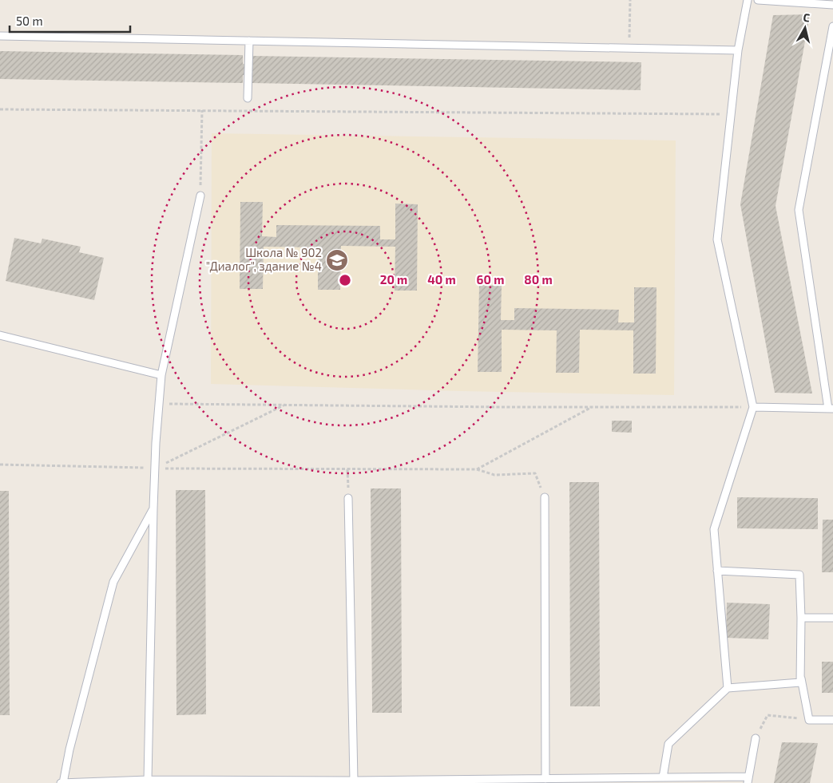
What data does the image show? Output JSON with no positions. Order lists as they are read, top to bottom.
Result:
{
  "places": {
    "school or university": ["Школа № 902 \"Диалог\", здание №4"]
  },
  "scale_bar": "50 m",
  "north": "top",
  "rings": [
    "20 m",
    "40 m",
    "60 m",
    "80 m"
  ]
}
